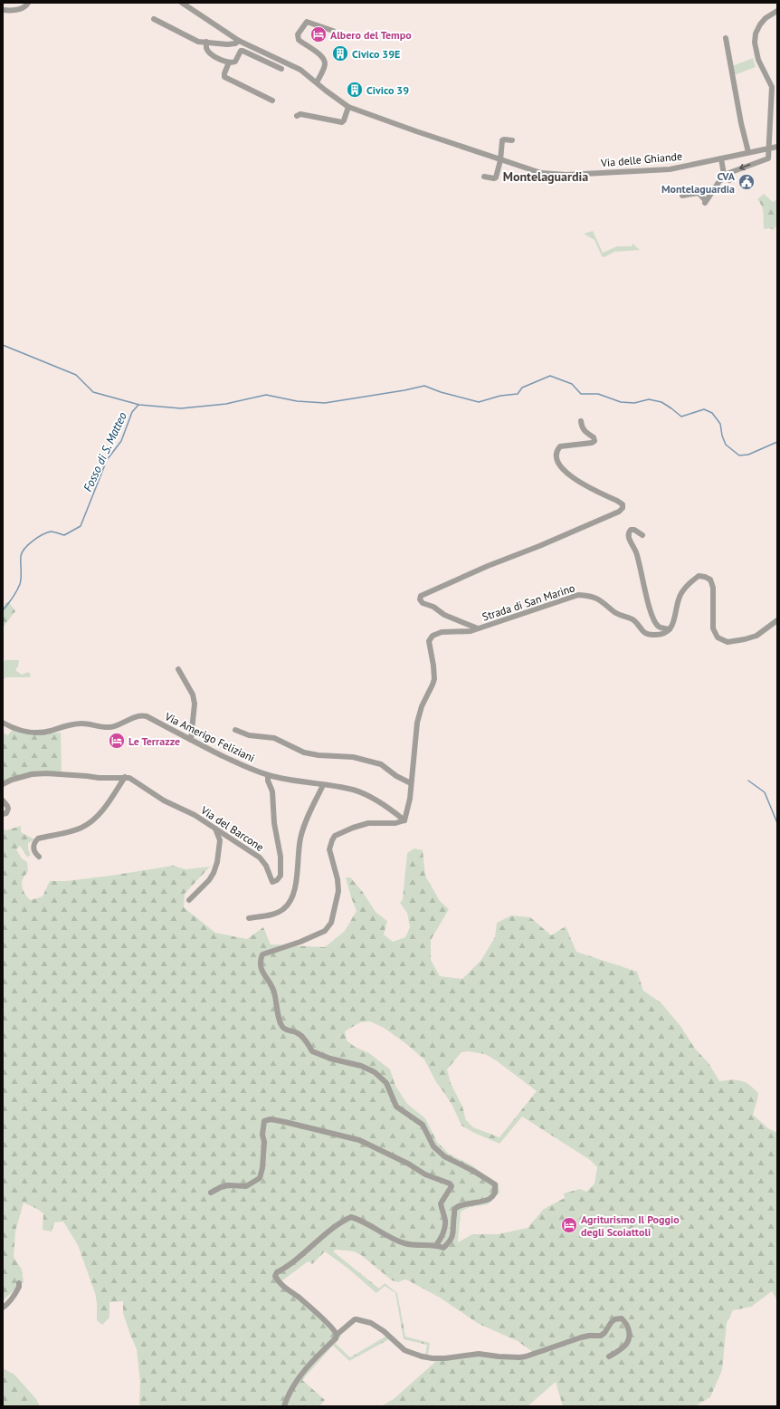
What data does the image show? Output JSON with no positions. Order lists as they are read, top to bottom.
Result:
{
  "streets": {
    "street": [
      "Via delle Ghiande",
      "Strada di San Marino",
      "Via Amerigo Feliziani",
      "Via del Barcone"
    ]
  },
  "crossings": [
    ["Strada di San Marino", "Via Amerigo Feliziani"],
    ["Via Amerigo Feliziani", "Via del Barcone"]
  ],
  "districts": ["Montelaguardia"],
  "water": ["Fosso di S. Matteo"],
  "places": {
    "hotel": ["Albero del Tempo", "Le Terrazze", "Agriturismo Il Poggio degli Scoiattoli"],
    "building": ["Civico 39E", "Civico 39"],
    "public building": ["CVA Montelaguardia"]
  }
}
